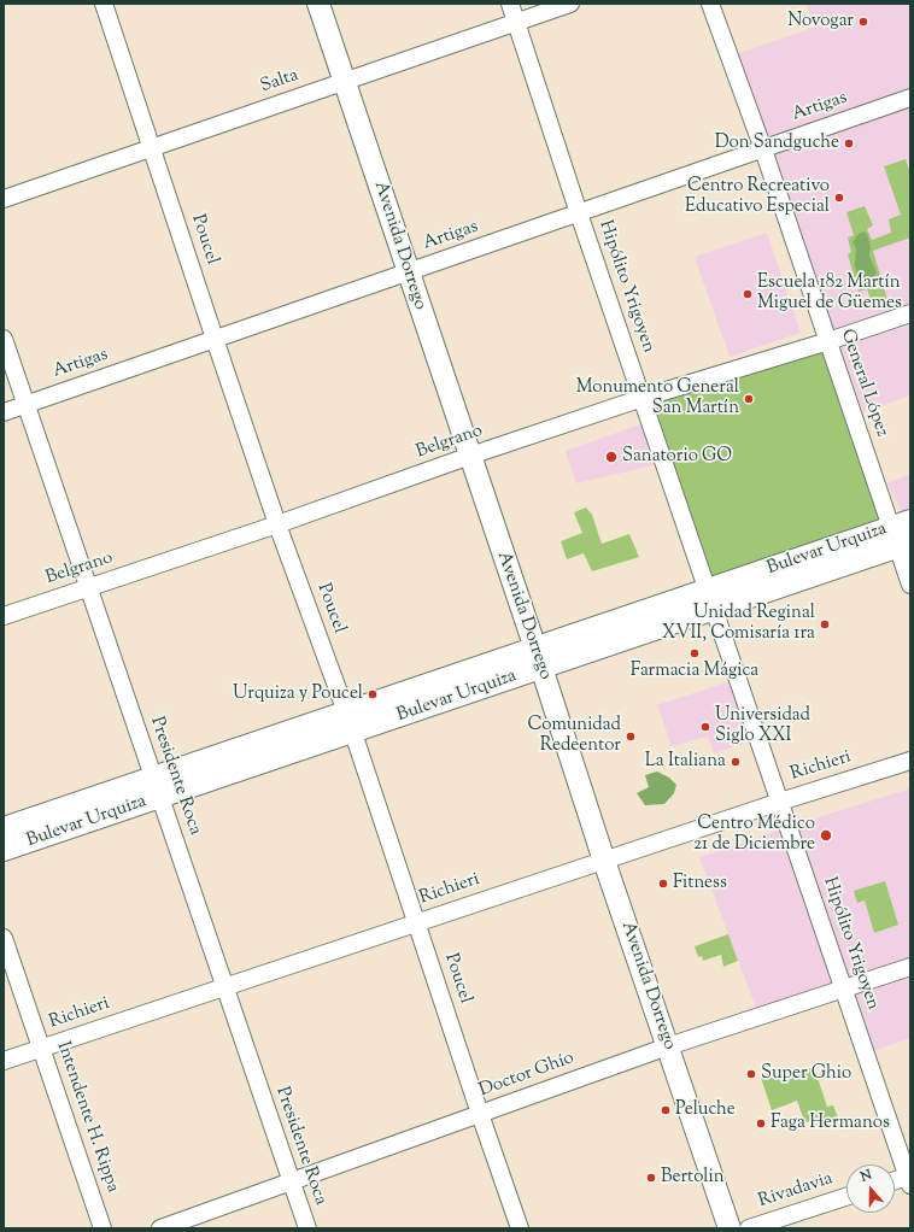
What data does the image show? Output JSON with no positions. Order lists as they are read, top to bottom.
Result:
{
  "streets": {
    "main road": ["Avenida Dorrego", "Bulevar Urquiza"],
    "street": [
      "Salta",
      "Artigas",
      "Poucel",
      "Hipólito Yrigoyen",
      "General López",
      "Belgrano",
      "Richieri",
      "Presidente Roca",
      "Doctor Ghío",
      "Intendente H. Rippa",
      "Rivadavia"
    ]
  },
  "crossings": [
    ["Salta", "Poucel"],
    ["Salta", "Avenida Dorrego"],
    ["Salta", "Hipólito Yrigoyen"],
    ["Artigas", "Poucel"],
    ["Artigas", "Avenida Dorrego"],
    ["Artigas", "Hipólito Yrigoyen"],
    ["Artigas", "General López"],
    ["Artigas", "Presidente Roca"],
    ["Poucel", "Belgrano"],
    ["Poucel", "Bulevar Urquiza"],
    ["Poucel", "Richieri"],
    ["Poucel", "Doctor Ghío"],
    ["Avenida Dorrego", "Belgrano"],
    ["Avenida Dorrego", "Bulevar Urquiza"],
    ["Avenida Dorrego", "Richieri"],
    ["Avenida Dorrego", "Doctor Ghío"],
    ["Hipólito Yrigoyen", "Belgrano"],
    ["Hipólito Yrigoyen", "Bulevar Urquiza"],
    ["Hipólito Yrigoyen", "Richieri"],
    ["Hipólito Yrigoyen", "Doctor Ghío"],
    ["General López", "Belgrano"],
    ["General López", "Bulevar Urquiza"],
    ["Belgrano", "Presidente Roca"],
    ["Bulevar Urquiza", "Presidente Roca"],
    ["Richieri", "Presidente Roca"],
    ["Richieri", "Intendente H. Rippa"],
    ["Presidente Roca", "Doctor Ghío"]
  ],
  "places": [
    "Novogar",
    "Don Sandguche",
    "Centro Recreativo Educativo Especial",
    "Escuela 182 Martín Miguel de Güemes",
    "Monumento General San Martín",
    "Sanatorio GO",
    "Unidad Reginal XVII, Comisaría 1ra",
    "Farmacia Mágica",
    "Urquiza y Poucel",
    "Universidad Siglo XXI",
    "Comunidad Redeentor",
    "La Italiana",
    "Centro Médico 21 de Diciembre",
    "Fitness",
    "Super Ghio",
    "Peluche",
    "Faga Hermanos",
    "Bertolin"
  ],
  "north": "top"
}
